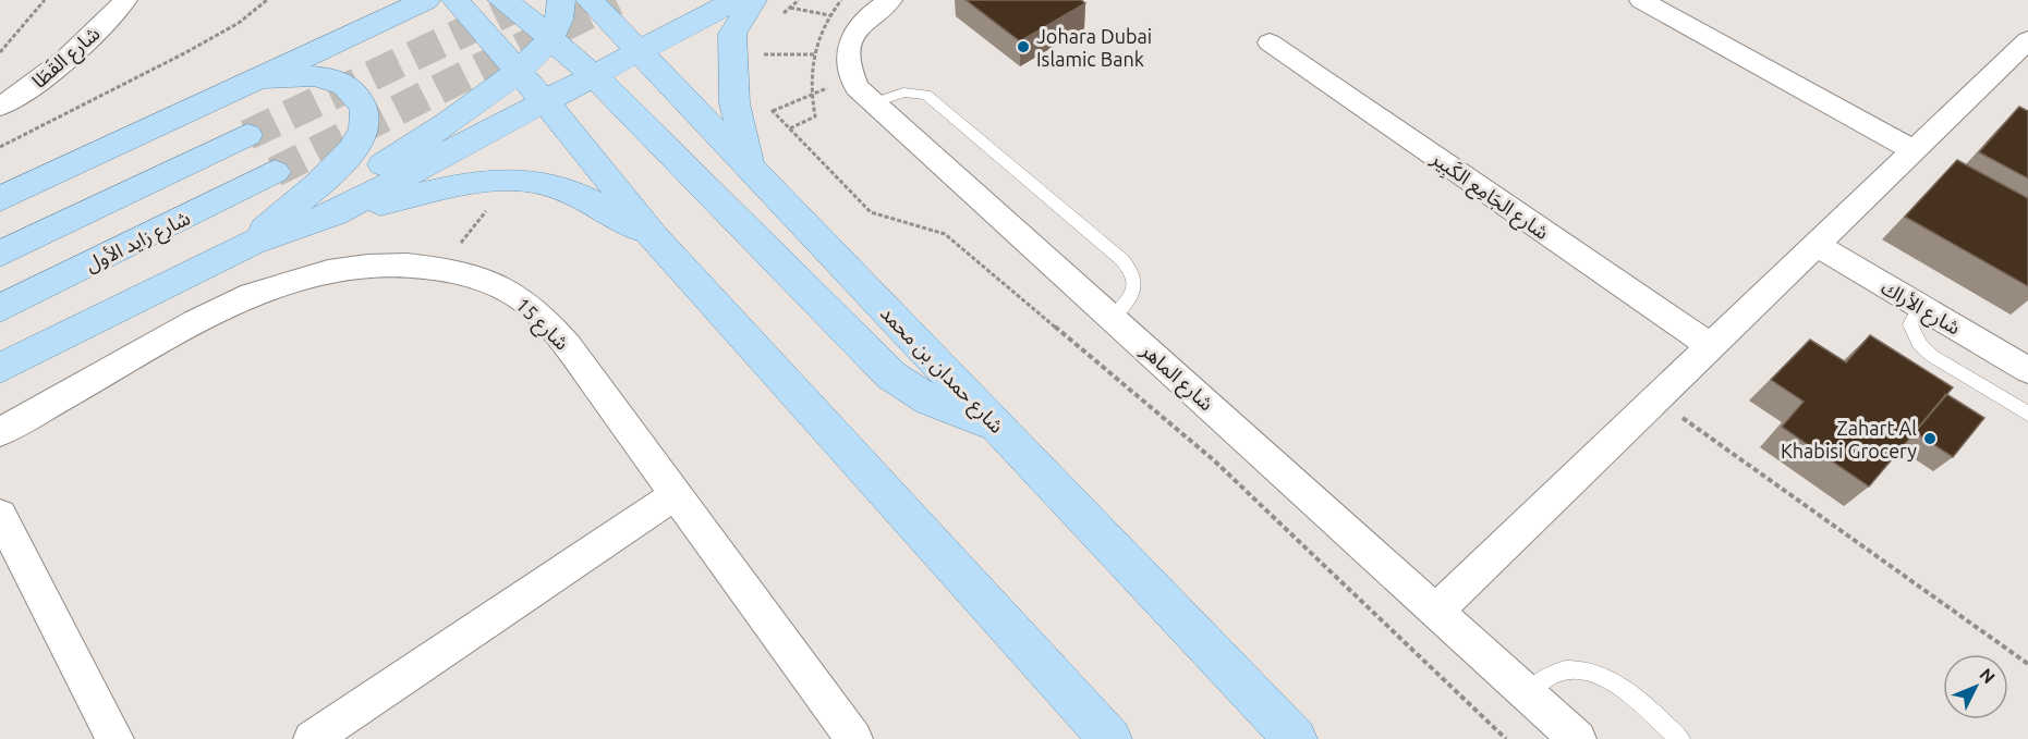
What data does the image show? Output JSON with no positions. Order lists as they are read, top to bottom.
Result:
{
  "streets": {
    "main road": ["شارع زايد الأول", "شارع حمدان بن محمد"],
    "street": [
      "شارع القَطَا",
      "شارع الجَامِع الكَبِير",
      "شارع الأراك",
      "شارع 15",
      "شارع الماهر"
    ]
  },
  "places": ["Johara Dubai Islamic Bank", "Zahart Al Khabisi Grocery"],
  "north": "top right"
}
